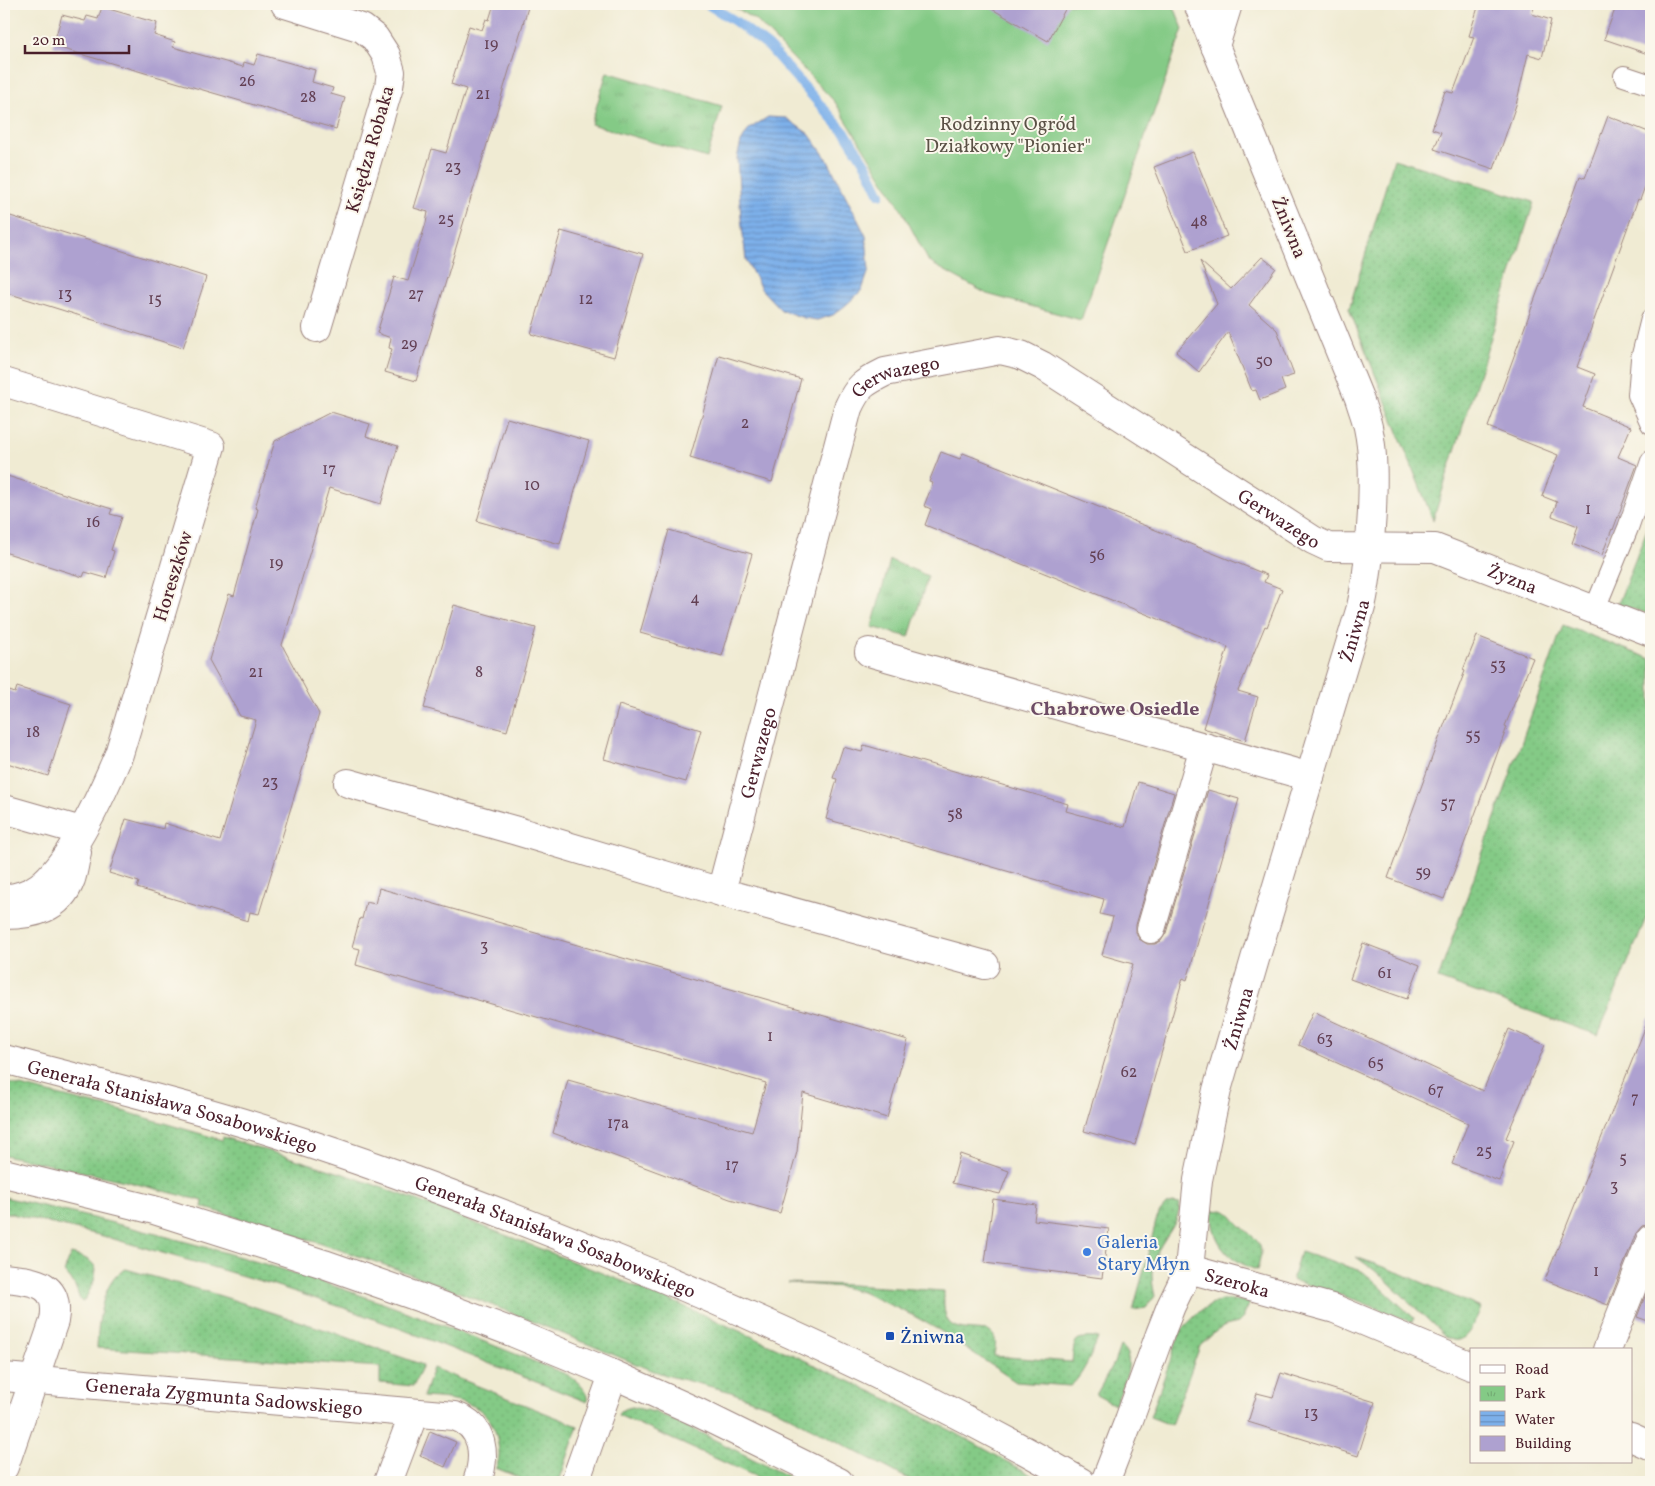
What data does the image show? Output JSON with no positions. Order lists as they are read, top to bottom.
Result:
{
  "streets": {
    "street": [
      "Księdza Robaka",
      "Żniwna",
      "Gerwazego",
      "Horeszków",
      "Żyzna",
      "Generała Stanisława Sosabowskiego",
      "Szeroka",
      "Generała Zygmunta Sadowskiego"
    ]
  },
  "crossings": [
    ["Żniwna", "Gerwazego"],
    ["Żniwna", "Żyzna"],
    ["Żniwna", "Szeroka"],
    ["Gerwazego", "Żyzna"]
  ],
  "districts": ["Chabrowe Osiedle"],
  "parks": ["Rodzinny Ogród Działkowy \"Pionier\""],
  "places": {
    "other": ["Galeria Stary Młyn"],
    "transit": ["Żniwna"]
  },
  "house_numbers": [
    "19",
    "26",
    "21",
    "28",
    "23",
    "25",
    "48",
    "13",
    "27",
    "15",
    "12",
    "29",
    "50",
    "2",
    "17",
    "10",
    "1",
    "16",
    "56",
    "19",
    "4",
    "53",
    "21",
    "8",
    "18",
    "55",
    "23",
    "57",
    "58",
    "59",
    "3",
    "61",
    "1",
    "63",
    "65",
    "62",
    "67",
    "7",
    "17a",
    "25",
    "5",
    "17",
    "3",
    "1",
    "13"
  ],
  "legend": [
    "Road",
    "Park",
    "Water",
    "Building"
  ],
  "scale_bar": "20 m"
}
